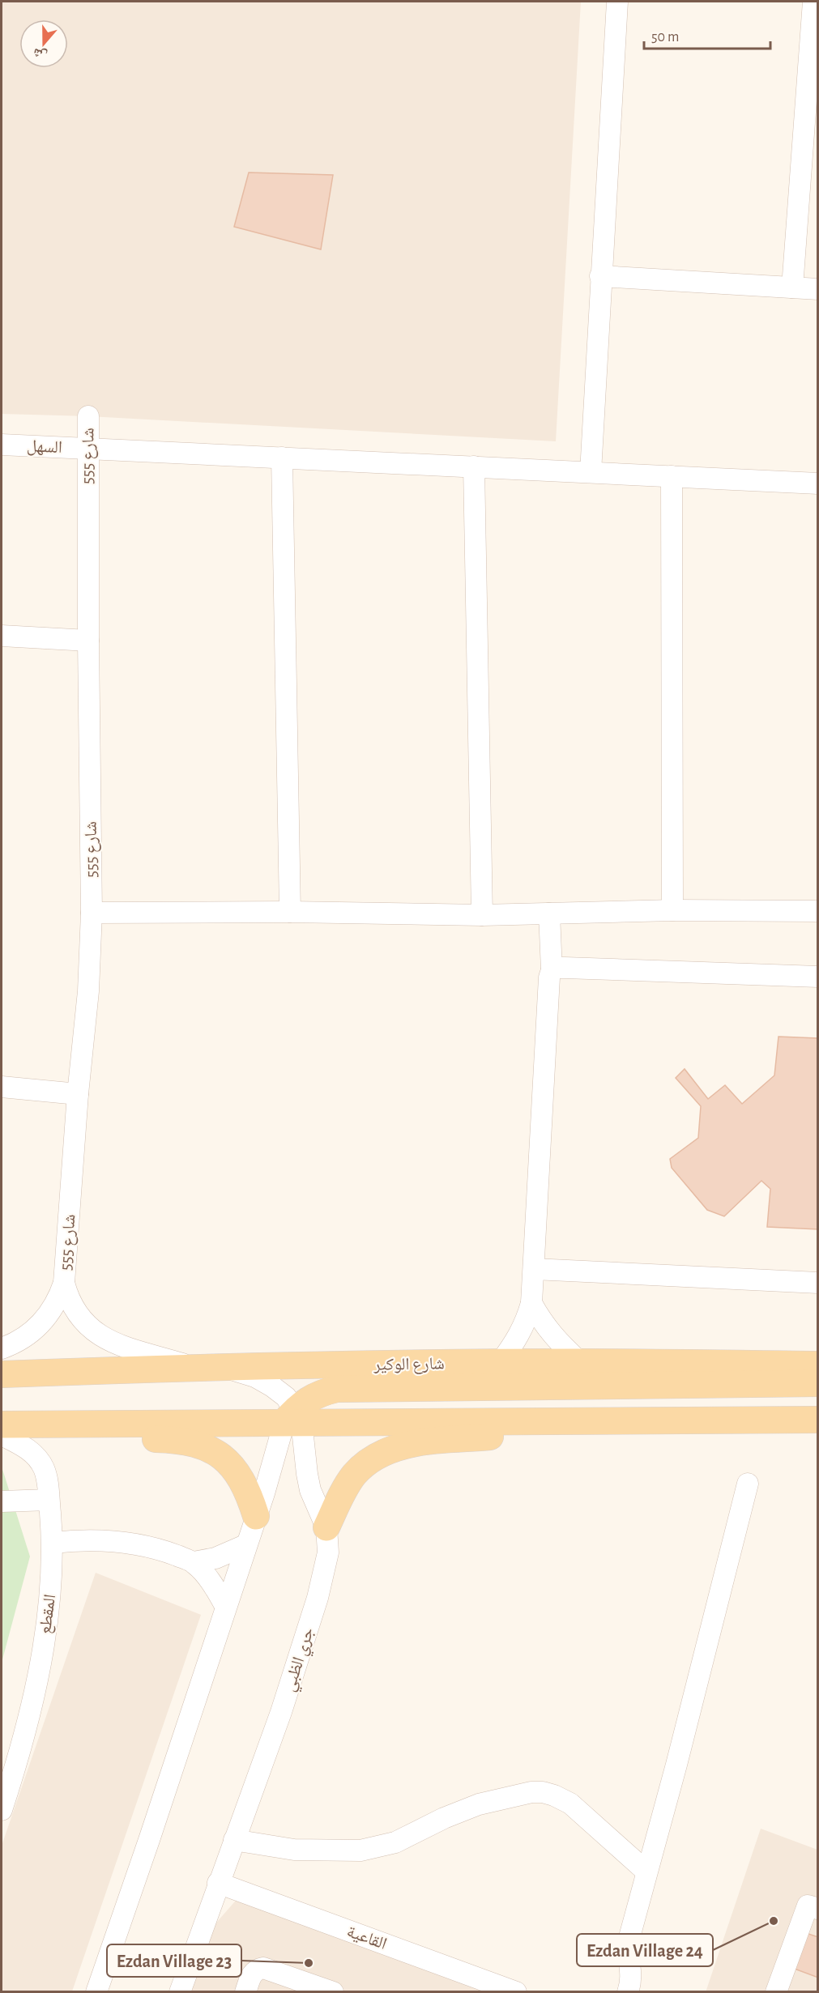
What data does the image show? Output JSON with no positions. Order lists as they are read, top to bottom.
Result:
{
  "streets": {
    "main road": ["شارع الوكير"],
    "street": [
      "السهل",
      "شارع 555",
      "المقطع",
      "جري الظبي",
      "القاعية"
    ]
  },
  "crossings": [
    ["السهل", "شارع 555"],
    ["شارع 555", "شارع الوكير"],
    ["جري الظبي", "القاعية"]
  ],
  "places": ["Ezdan Village 24", "Ezdan Village 23"],
  "scale_bar": "50 m",
  "north": "bottom"
}
